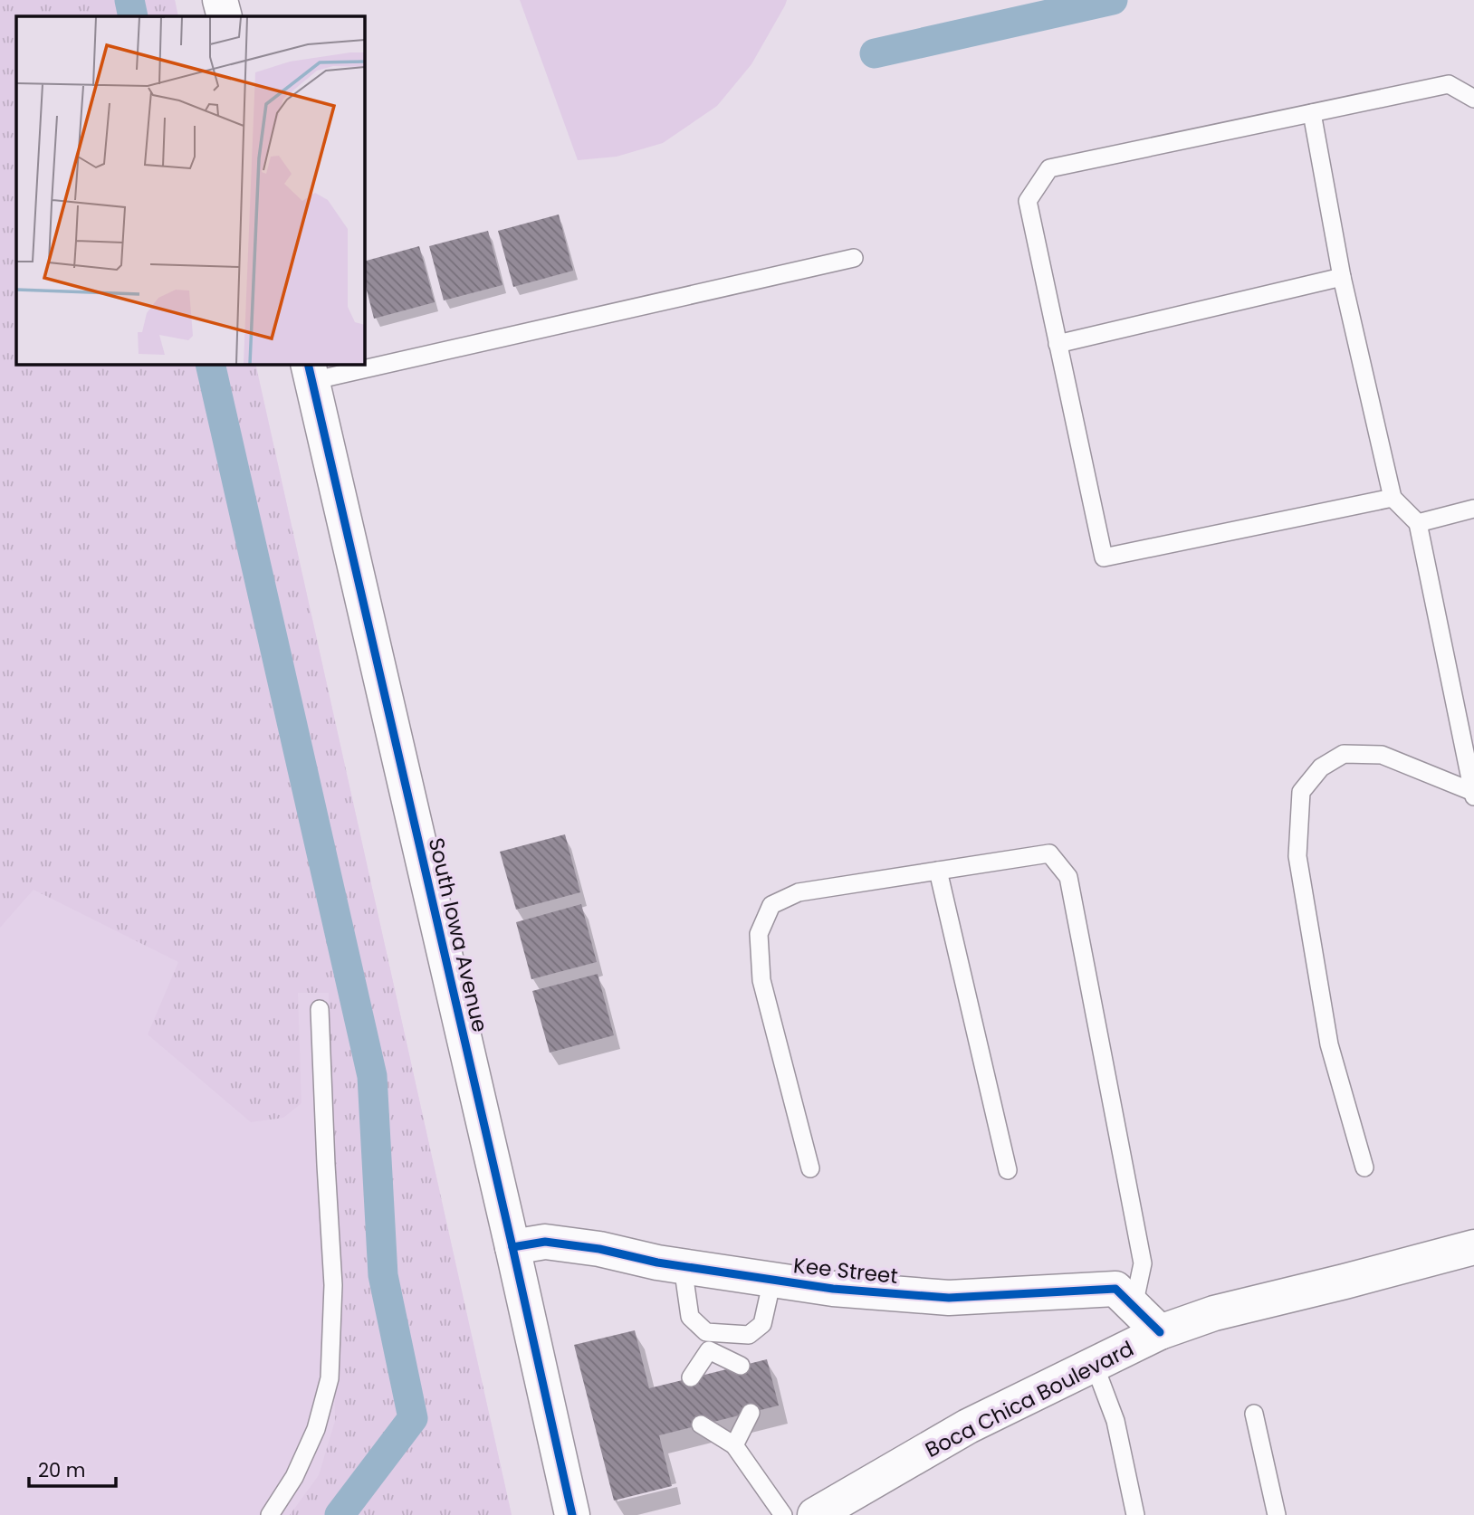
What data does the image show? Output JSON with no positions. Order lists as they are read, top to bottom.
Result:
{
  "streets": {
    "street": ["South Iowa Avenue", "Kee Street", "Boca Chica Boulevard"]
  },
  "crossings": [
    ["South Iowa Avenue", "Kee Street"],
    ["Kee Street", "Boca Chica Boulevard"]
  ],
  "scale_bar": "20 m"
}
